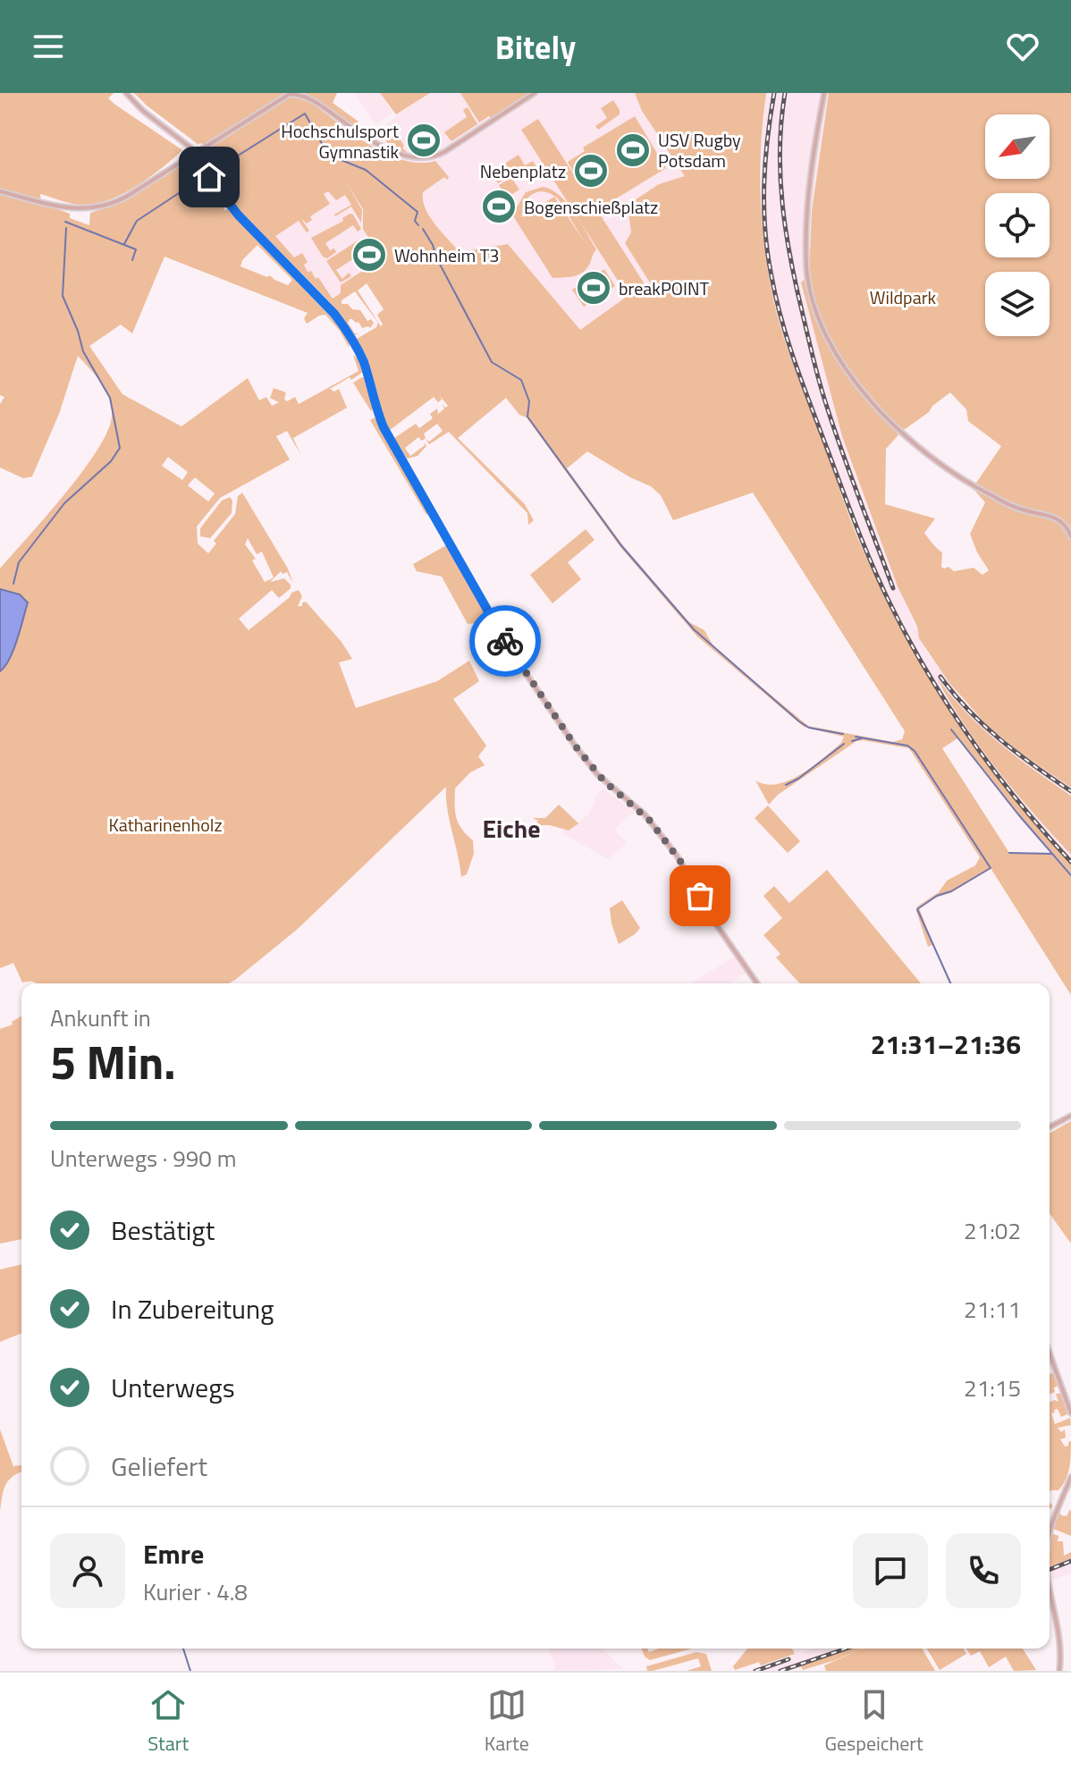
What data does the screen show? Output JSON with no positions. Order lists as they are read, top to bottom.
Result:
{
  "districts": ["Eiche"],
  "parks": ["Wildpark", "Katharinenholz"],
  "places": {
    "sports": [
      "Hochschulsport Gymnastik",
      "USV Rugby Potsdam",
      "Nebenplatz",
      "Bogenschießplatz",
      "Wohnheim T3",
      "breakPOINT"
    ]
  },
  "north": "bottom left",
  "page": {
    "header": "Bitely",
    "heading": ["5 Min.", "Ankunft in", "21:31–21:36"],
    "panel": ["Emre", "Kurier · 4.8"],
    "bar": "Unterwegs · 990 m",
    "list": [
      ["Bestätigt", "21:02"],
      ["In Zubereitung", "21:11"],
      ["Unterwegs", "21:15"],
      "Geliefert"
    ],
    "tabs": ["Start", "Karte", "Gespeichert"]
  }
}
